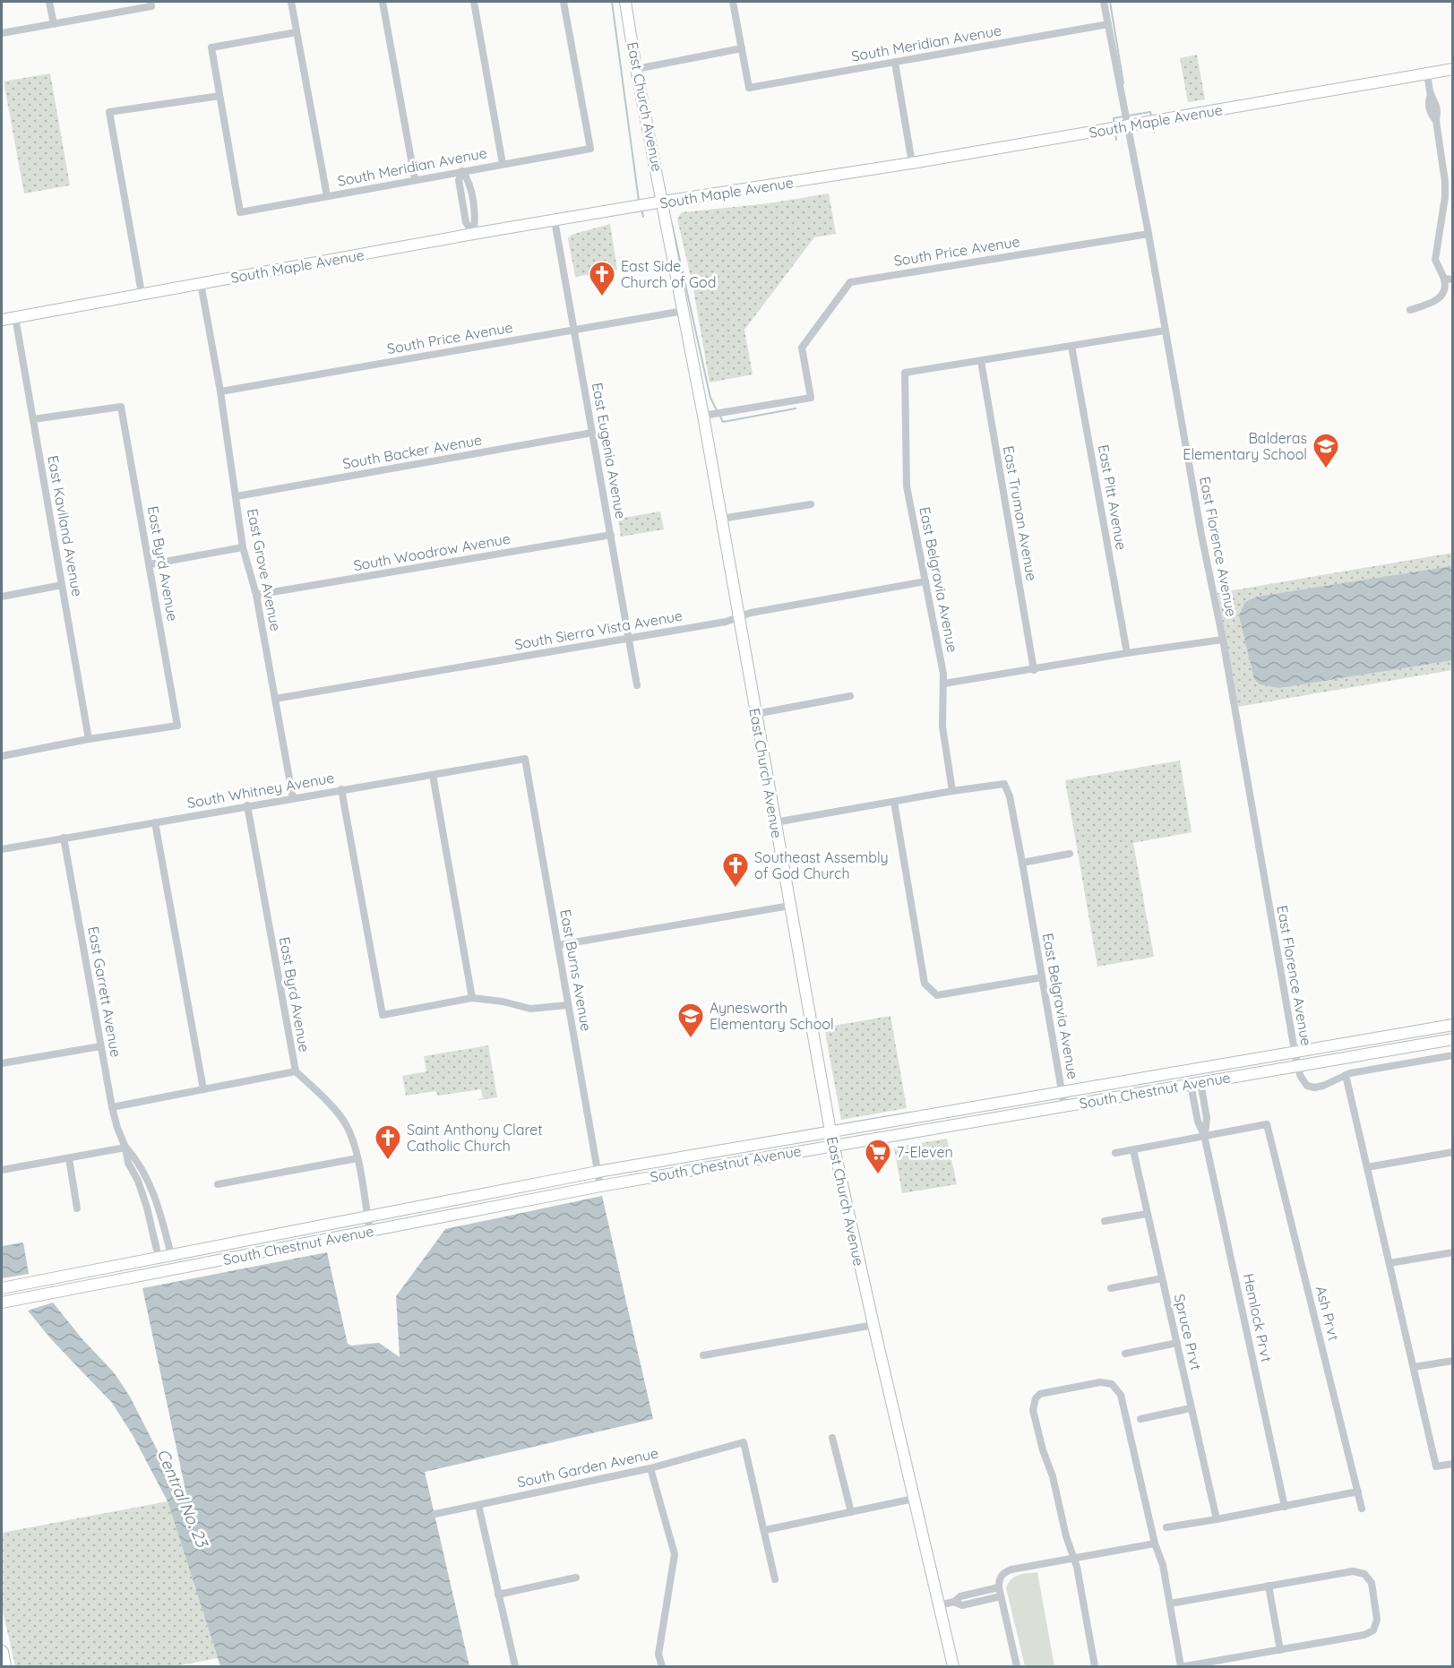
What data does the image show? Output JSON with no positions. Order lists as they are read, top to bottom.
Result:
{
  "streets": {
    "main road": ["East Church Avenue", "South Maple Avenue", "South Chestnut Avenue"],
    "street": [
      "South Meridian Avenue",
      "South Price Avenue",
      "East Eugenia Avenue",
      "South Backer Avenue",
      "East Pitt Avenue",
      "East Truman Avenue",
      "East Kaviland Avenue",
      "East Florence Avenue",
      "South Woodrow Avenue",
      "East Byrd Avenue",
      "East Grove Avenue",
      "East Belgravia Avenue",
      "South Sierra Vista Avenue",
      "South Whitney Avenue",
      "East Burns Avenue",
      "East Garrett Avenue",
      "Ash Prvt",
      "Hemlock Prvt",
      "Spruce Prvt",
      "South Garden Avenue"
    ]
  },
  "crossings": [
    ["South Meridian Avenue", "East Florence Avenue"],
    ["East Church Avenue", "South Maple Avenue"],
    ["East Church Avenue", "South Price Avenue"],
    ["East Church Avenue", "South Sierra Vista Avenue"],
    ["East Church Avenue", "South Chestnut Avenue"],
    ["South Maple Avenue", "East Eugenia Avenue"],
    ["South Maple Avenue", "East Kaviland Avenue"],
    ["South Maple Avenue", "East Florence Avenue"],
    ["South Maple Avenue", "East Grove Avenue"],
    ["South Price Avenue", "East Eugenia Avenue"],
    ["South Price Avenue", "East Florence Avenue"],
    ["South Price Avenue", "East Grove Avenue"],
    ["East Eugenia Avenue", "South Backer Avenue"],
    ["East Eugenia Avenue", "South Woodrow Avenue"],
    ["East Eugenia Avenue", "South Sierra Vista Avenue"],
    ["South Backer Avenue", "East Grove Avenue"],
    ["East Truman Avenue", "East Belgravia Avenue"],
    ["East Kaviland Avenue", "East Byrd Avenue"],
    ["East Florence Avenue", "South Chestnut Avenue"],
    ["South Woodrow Avenue", "East Grove Avenue"],
    ["East Byrd Avenue", "South Whitney Avenue"],
    ["East Byrd Avenue", "South Chestnut Avenue"],
    ["East Grove Avenue", "South Sierra Vista Avenue"],
    ["East Grove Avenue", "South Whitney Avenue"],
    ["East Belgravia Avenue", "South Sierra Vista Avenue"],
    ["East Belgravia Avenue", "South Chestnut Avenue"],
    ["South Whitney Avenue", "East Burns Avenue"],
    ["South Whitney Avenue", "East Garrett Avenue"],
    ["East Burns Avenue", "South Chestnut Avenue"],
    ["East Garrett Avenue", "South Chestnut Avenue"],
    ["South Chestnut Avenue", "Hemlock Prvt"],
    ["Ash Prvt", "Hemlock Prvt"]
  ],
  "water": ["Central No. 23"],
  "places": {
    "church": ["East Side Church of God", "Southeast Assembly of God Church", "Saint Anthony Claret Catholic Church"],
    "school or university": ["Balderas Elementary School", "Aynesworth Elementary School"],
    "supermarket": ["7-Eleven"]
  }
}
